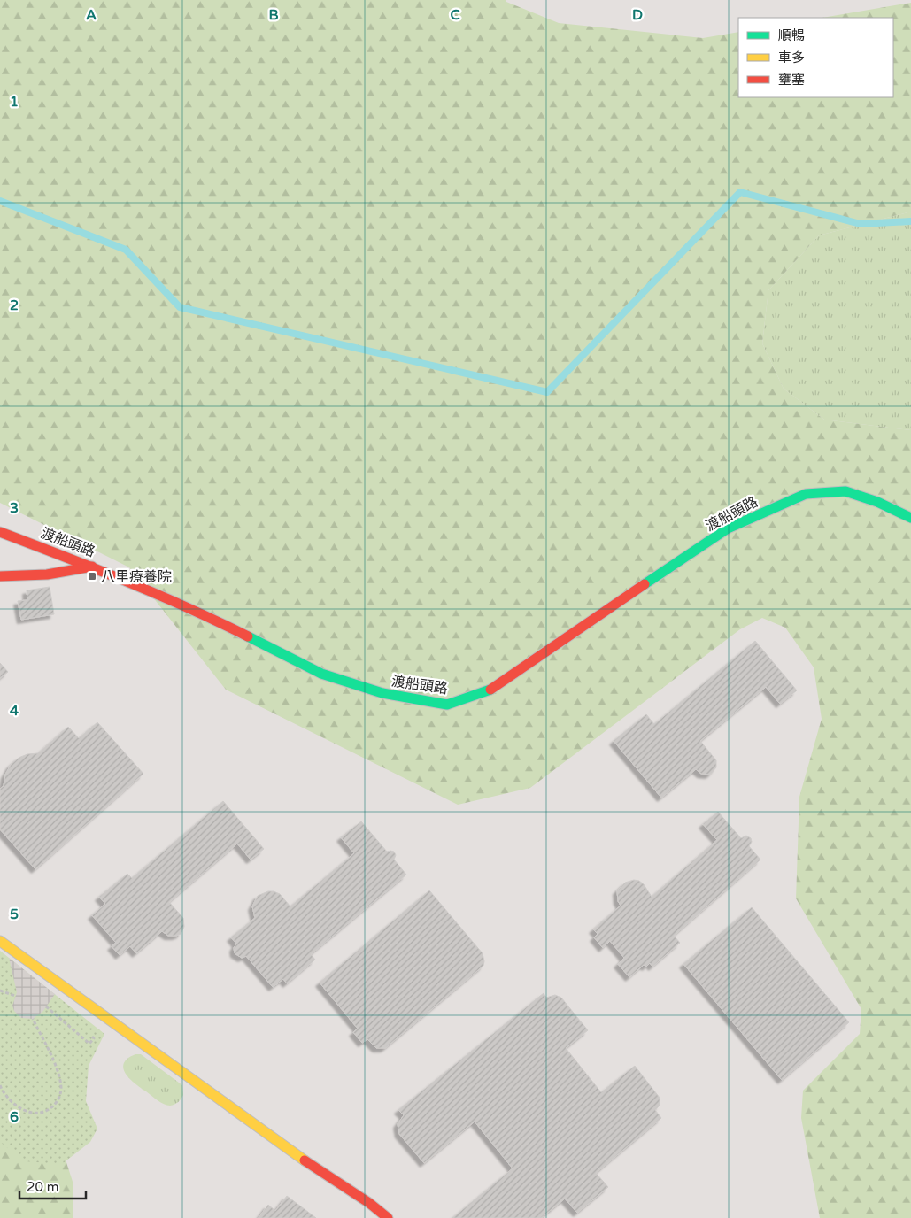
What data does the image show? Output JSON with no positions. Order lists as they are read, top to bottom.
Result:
{
  "streets": {
    "street": ["渡船頭路"]
  },
  "places": {
    "transit": ["八里療養院"]
  },
  "legend": ["順暢", "車多", "壅塞"],
  "scale_bar": "20 m",
  "grid": {
    "columns": [
      "A",
      "B",
      "C",
      "D"
    ],
    "rows": [
      "1",
      "2",
      "3",
      "4",
      "5",
      "6"
    ]
  }
}
